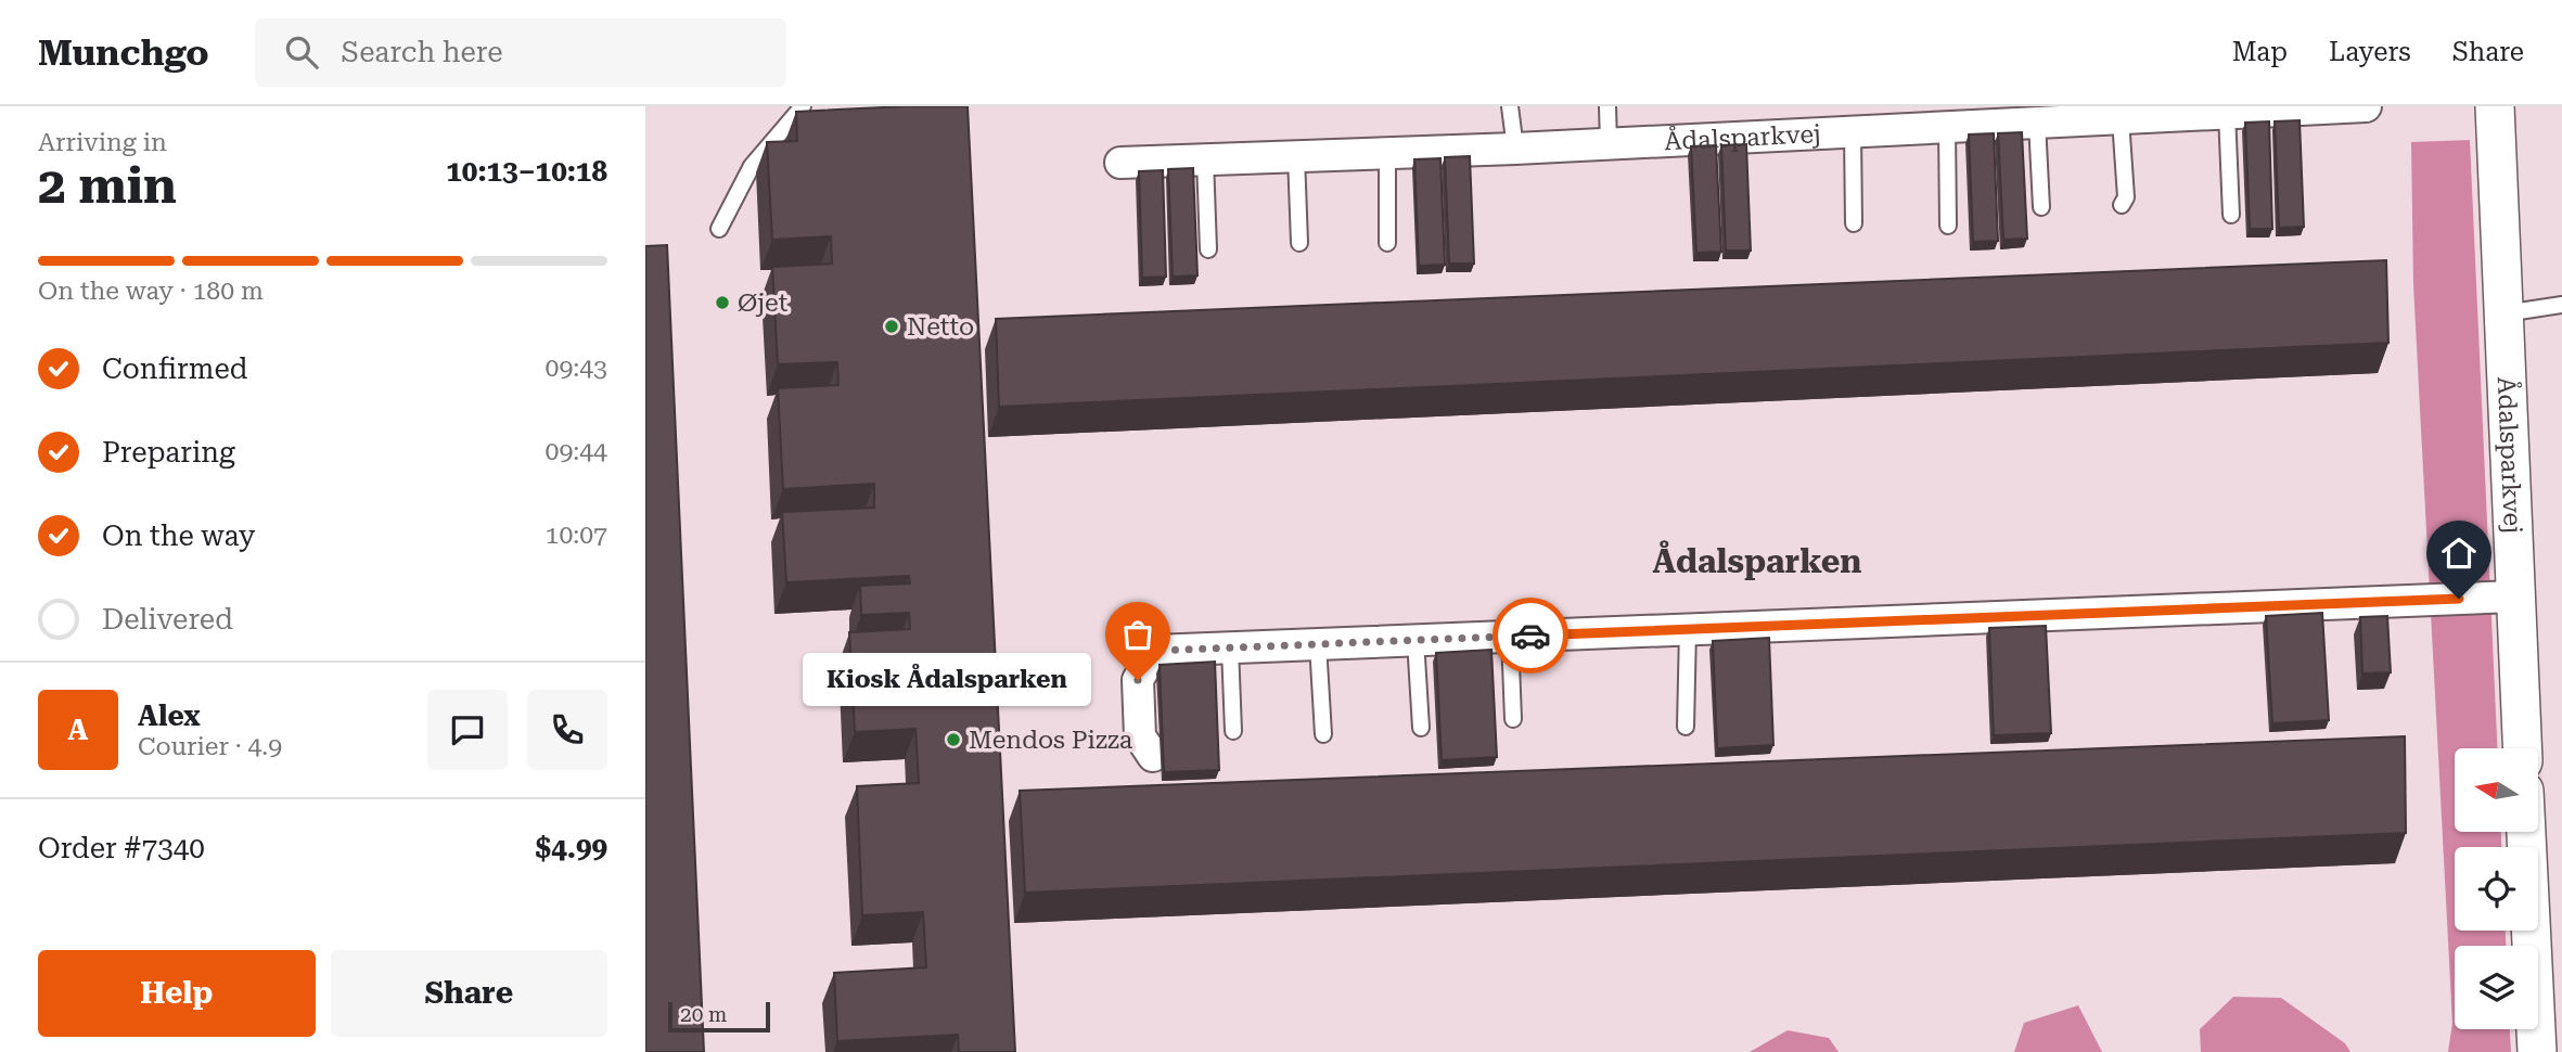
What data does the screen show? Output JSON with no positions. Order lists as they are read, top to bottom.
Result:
{
  "streets": {
    "street": ["Ådalsparkvej"]
  },
  "districts": ["Ådalsparken"],
  "places": [
    "Øjet",
    "Netto",
    "Kiosk Ådalsparken",
    "Mendos Pizza"
  ],
  "scale_bar": "20 m",
  "north": "left",
  "page": {
    "header": "Munchgo",
    "search": "Search here",
    "nav": ["Map", "Layers", "Share"],
    "heading": ["2 min", "Arriving in", "10:13–10:18"],
    "panel": [
      "Alex",
      "Courier · 4.9",
      "Order #7340",
      "$4.99"
    ],
    "bar": "On the way · 180 m",
    "list": [
      ["Confirmed", "09:43"],
      ["Preparing", "09:44"],
      ["On the way", "10:07"],
      "Delivered"
    ],
    "bubble": "Kiosk Ådalsparken",
    "round": "A",
    "buttons": ["Help", "Share"],
    "scale": "20 m"
  }
}
